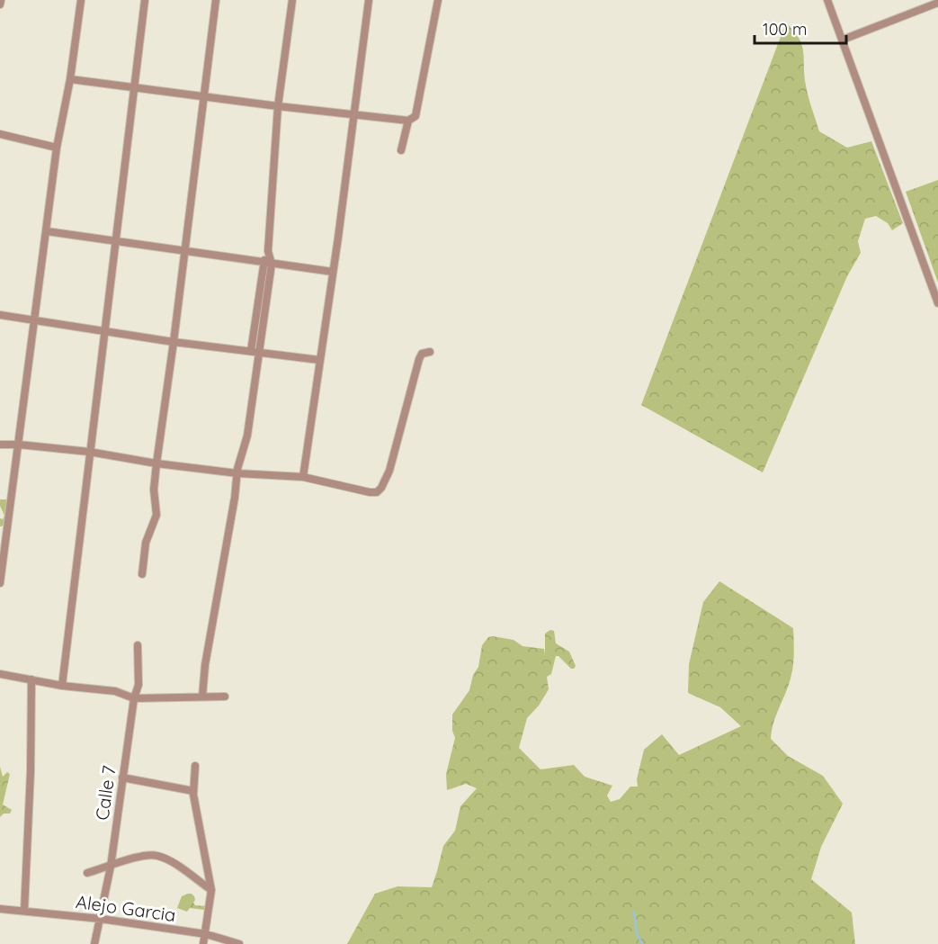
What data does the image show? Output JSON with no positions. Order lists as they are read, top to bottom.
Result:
{
  "streets": {
    "street": ["Calle 7", "Alejo Garcia"]
  },
  "crossings": [
    ["Calle 7", "Alejo Garcia"]
  ],
  "scale_bar": "100 m"
}
